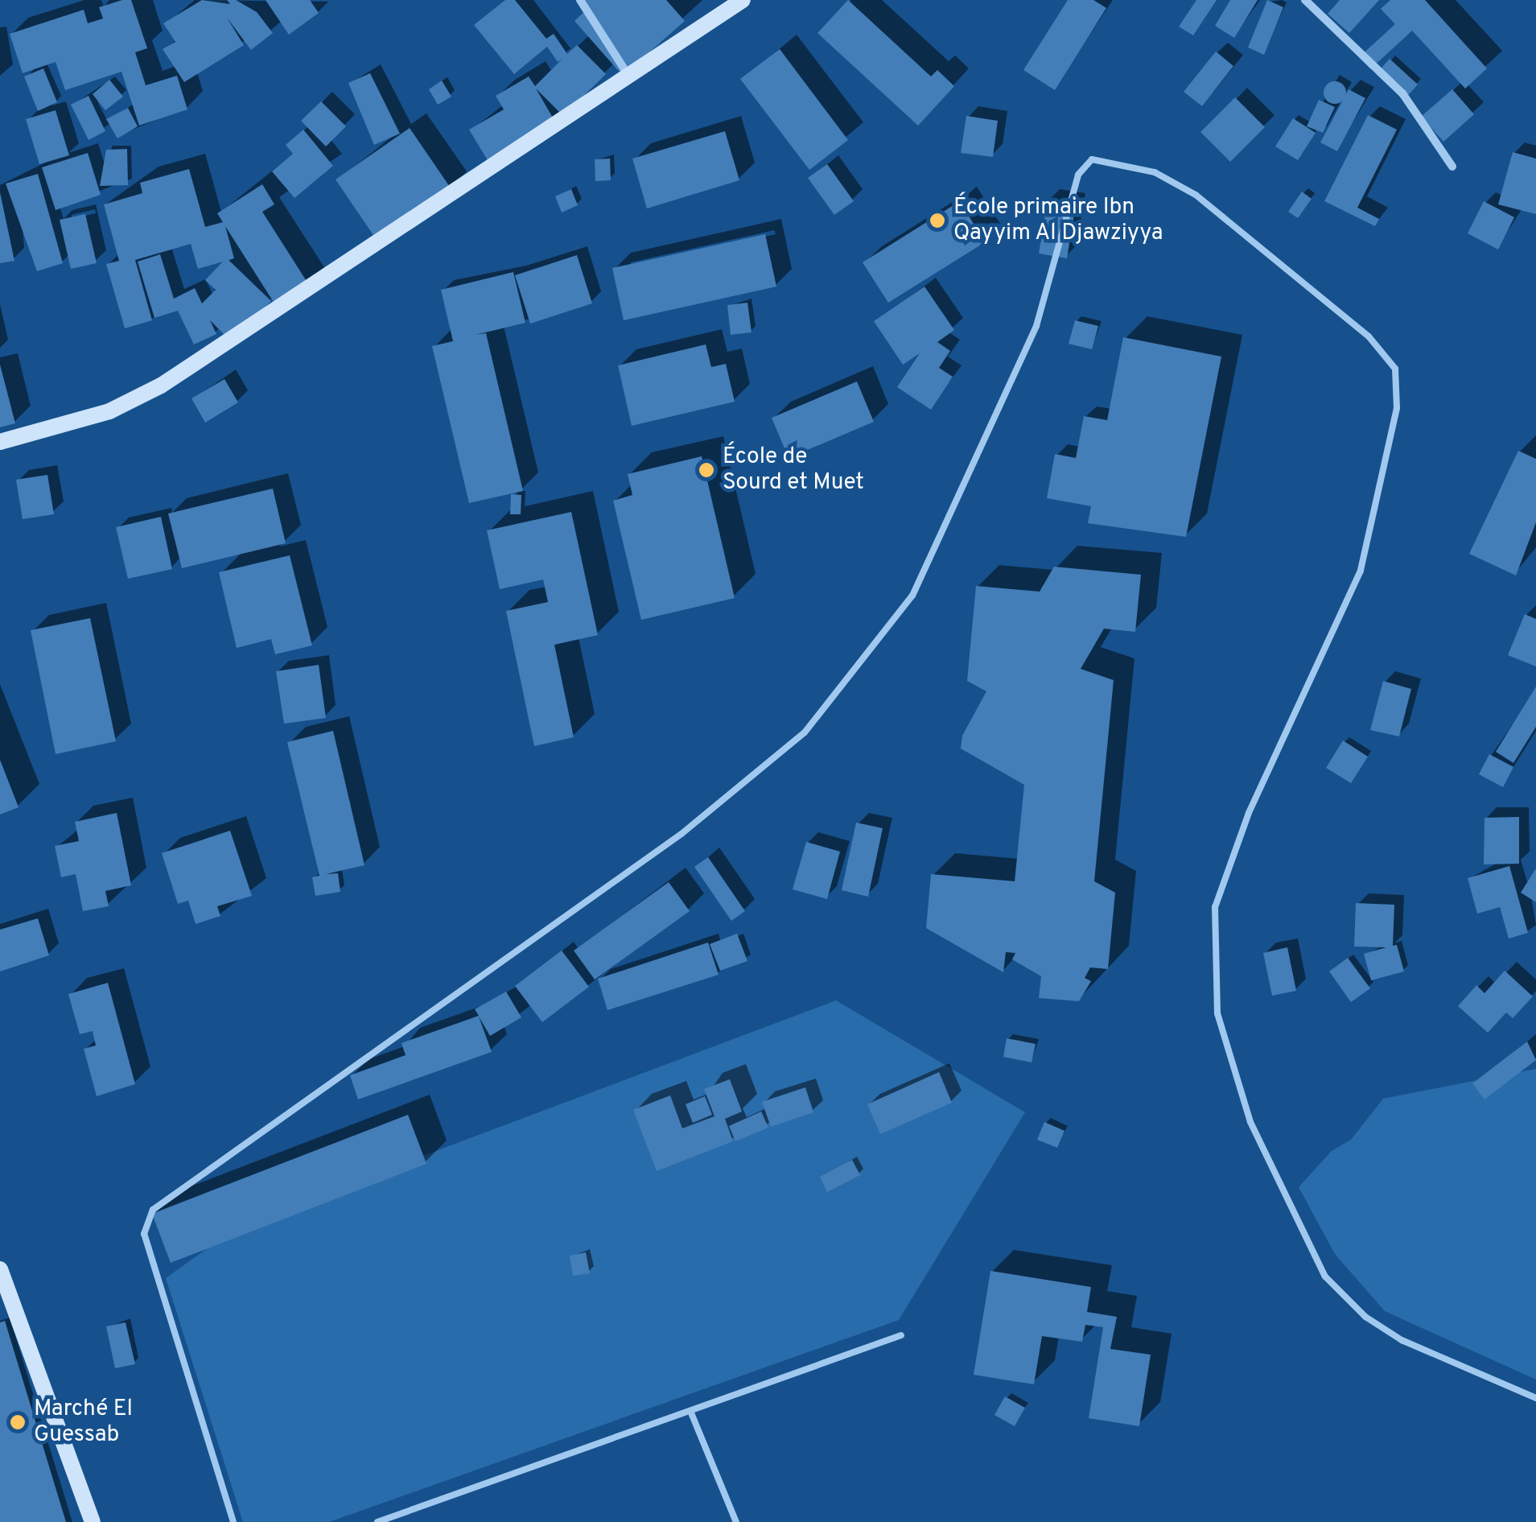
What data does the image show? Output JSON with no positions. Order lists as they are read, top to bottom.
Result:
{
  "places": ["École primaire Ibn Qayyim Al Djawziyya", "École de Sourd et Muet", "Marché El Guessab"]
}
